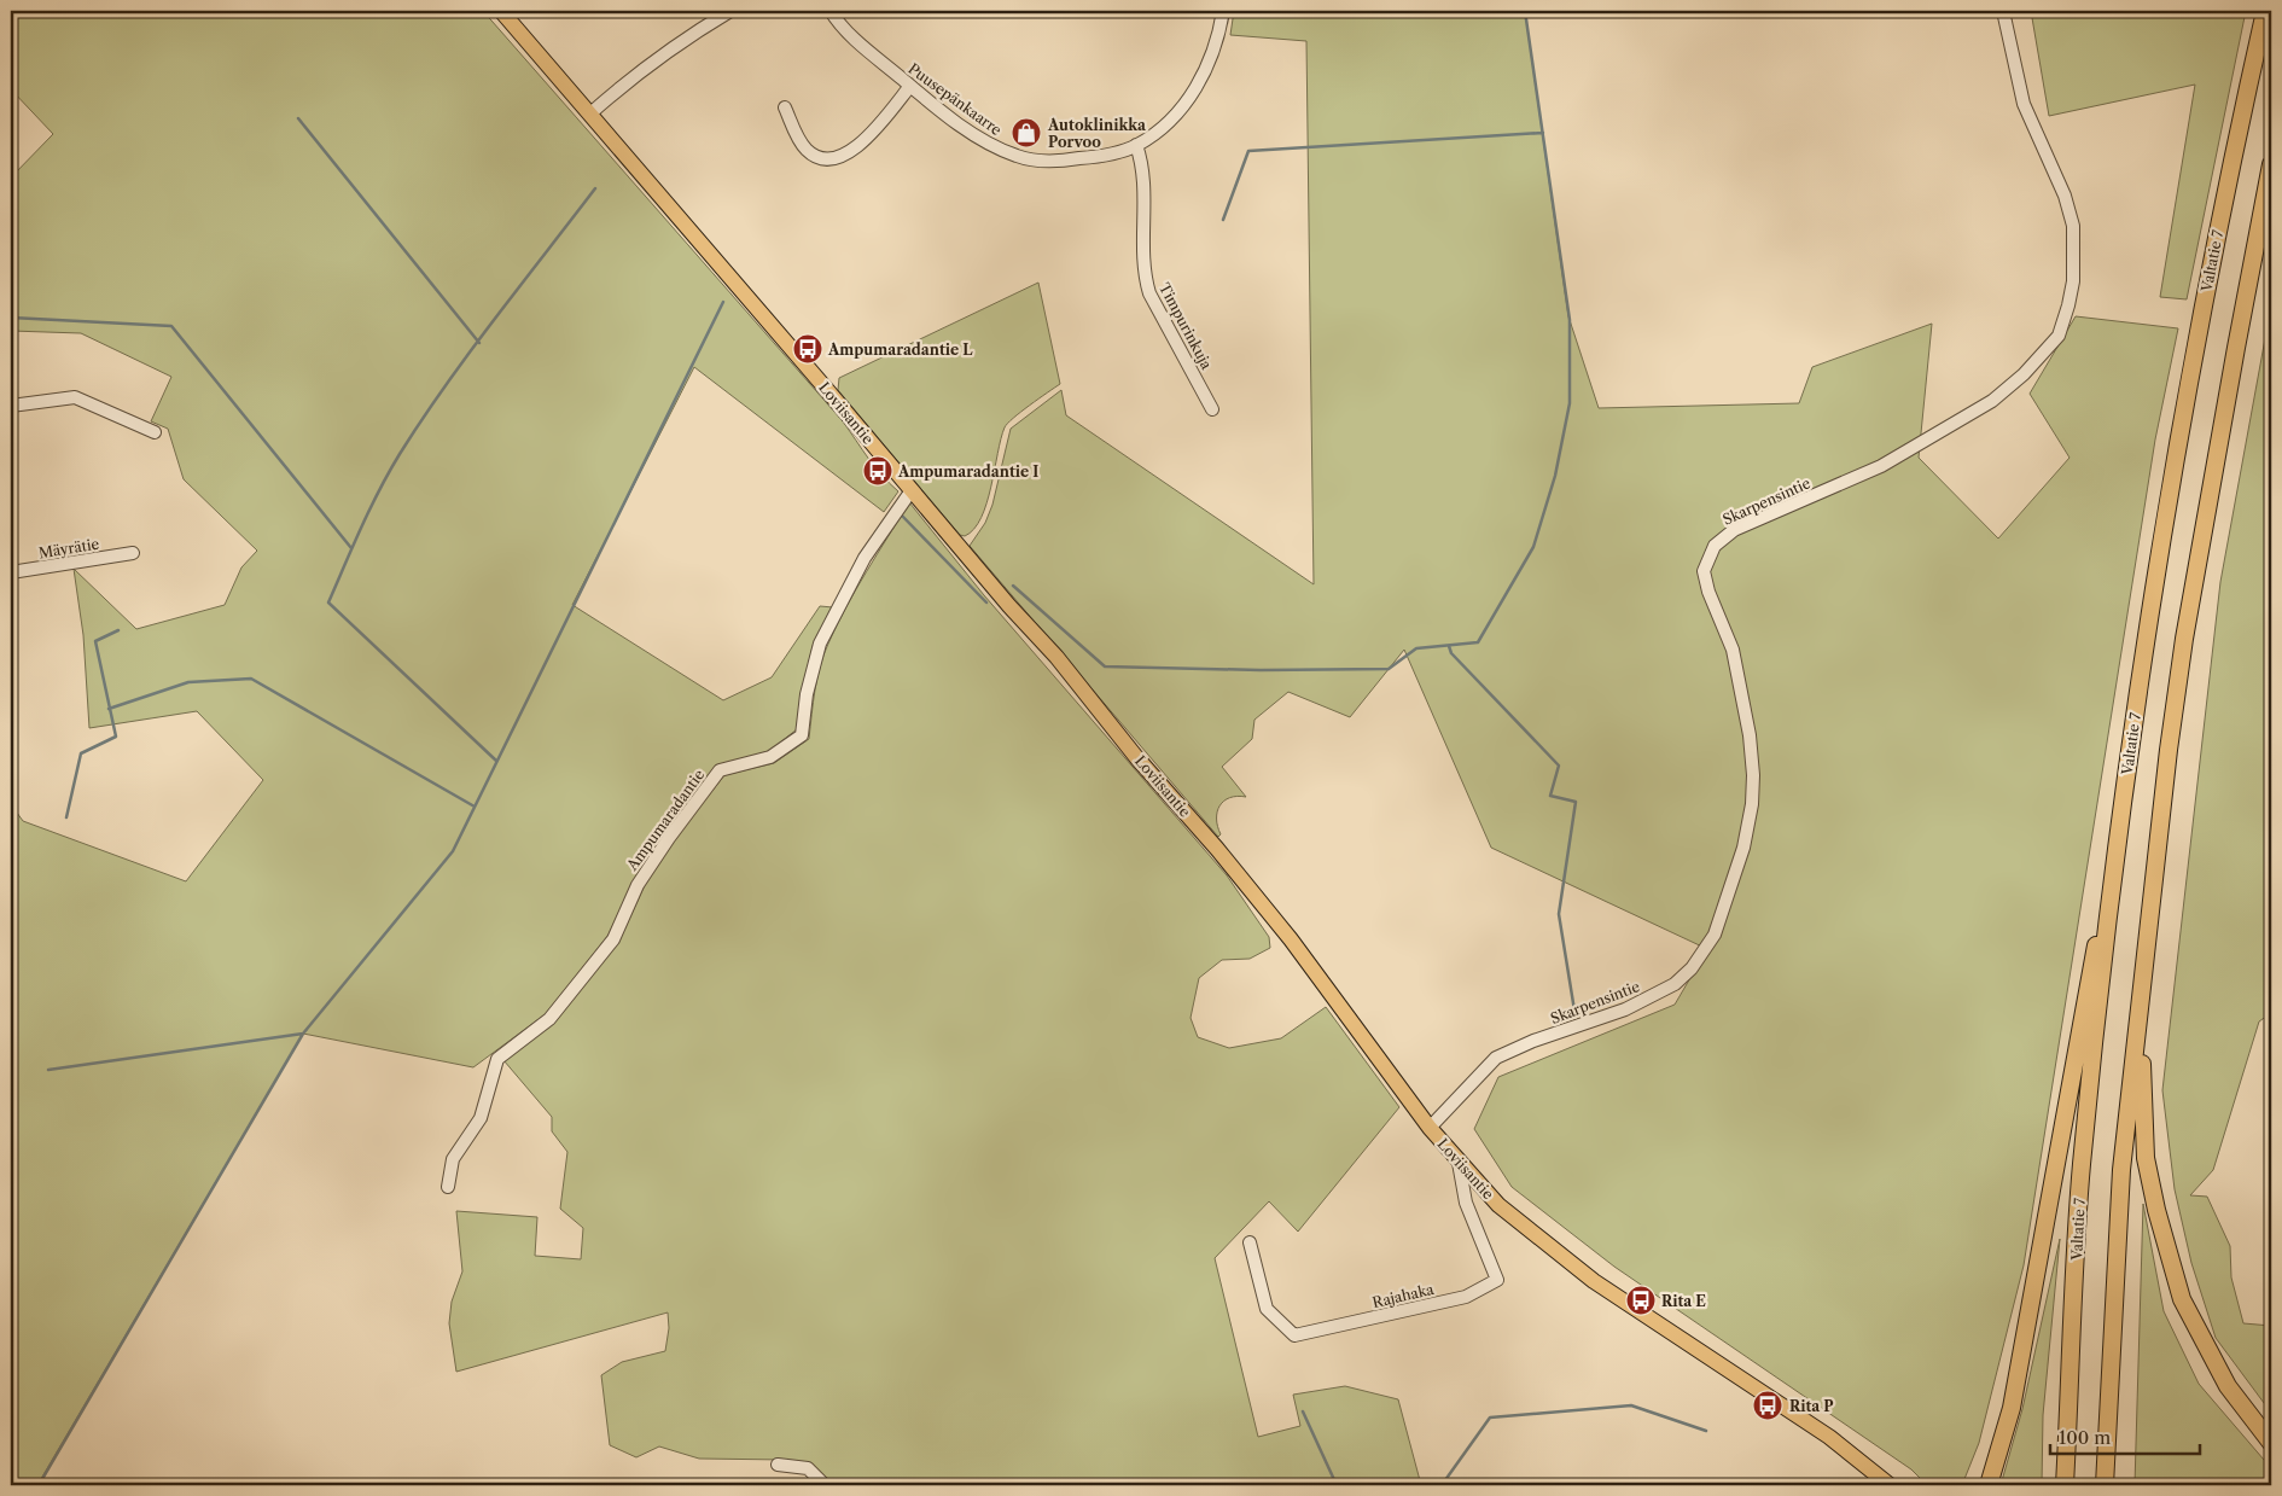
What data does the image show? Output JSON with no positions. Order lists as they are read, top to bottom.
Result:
{
  "streets": {
    "highway": ["Valtatie 7"],
    "main road": ["Loviisantie"],
    "street": [
      "Puusepänkaarre",
      "Timpurinkuja",
      "Skarpensintie",
      "Mäyrätie",
      "Ampumaradantie",
      "Rajahaka"
    ]
  },
  "crossings": [
    ["Puusepänkaarre", "Timpurinkuja"],
    ["Loviisantie", "Skarpensintie"],
    ["Loviisantie", "Ampumaradantie"],
    ["Loviisantie", "Rajahaka"]
  ],
  "places": {
    "shop": ["Autoklinikka Porvoo"],
    "bus stop": [
      "Ampumaradantie L",
      "Ampumaradantie I",
      "Rita E",
      "Rita P"
    ]
  },
  "scale_bar": "100 m"
}
